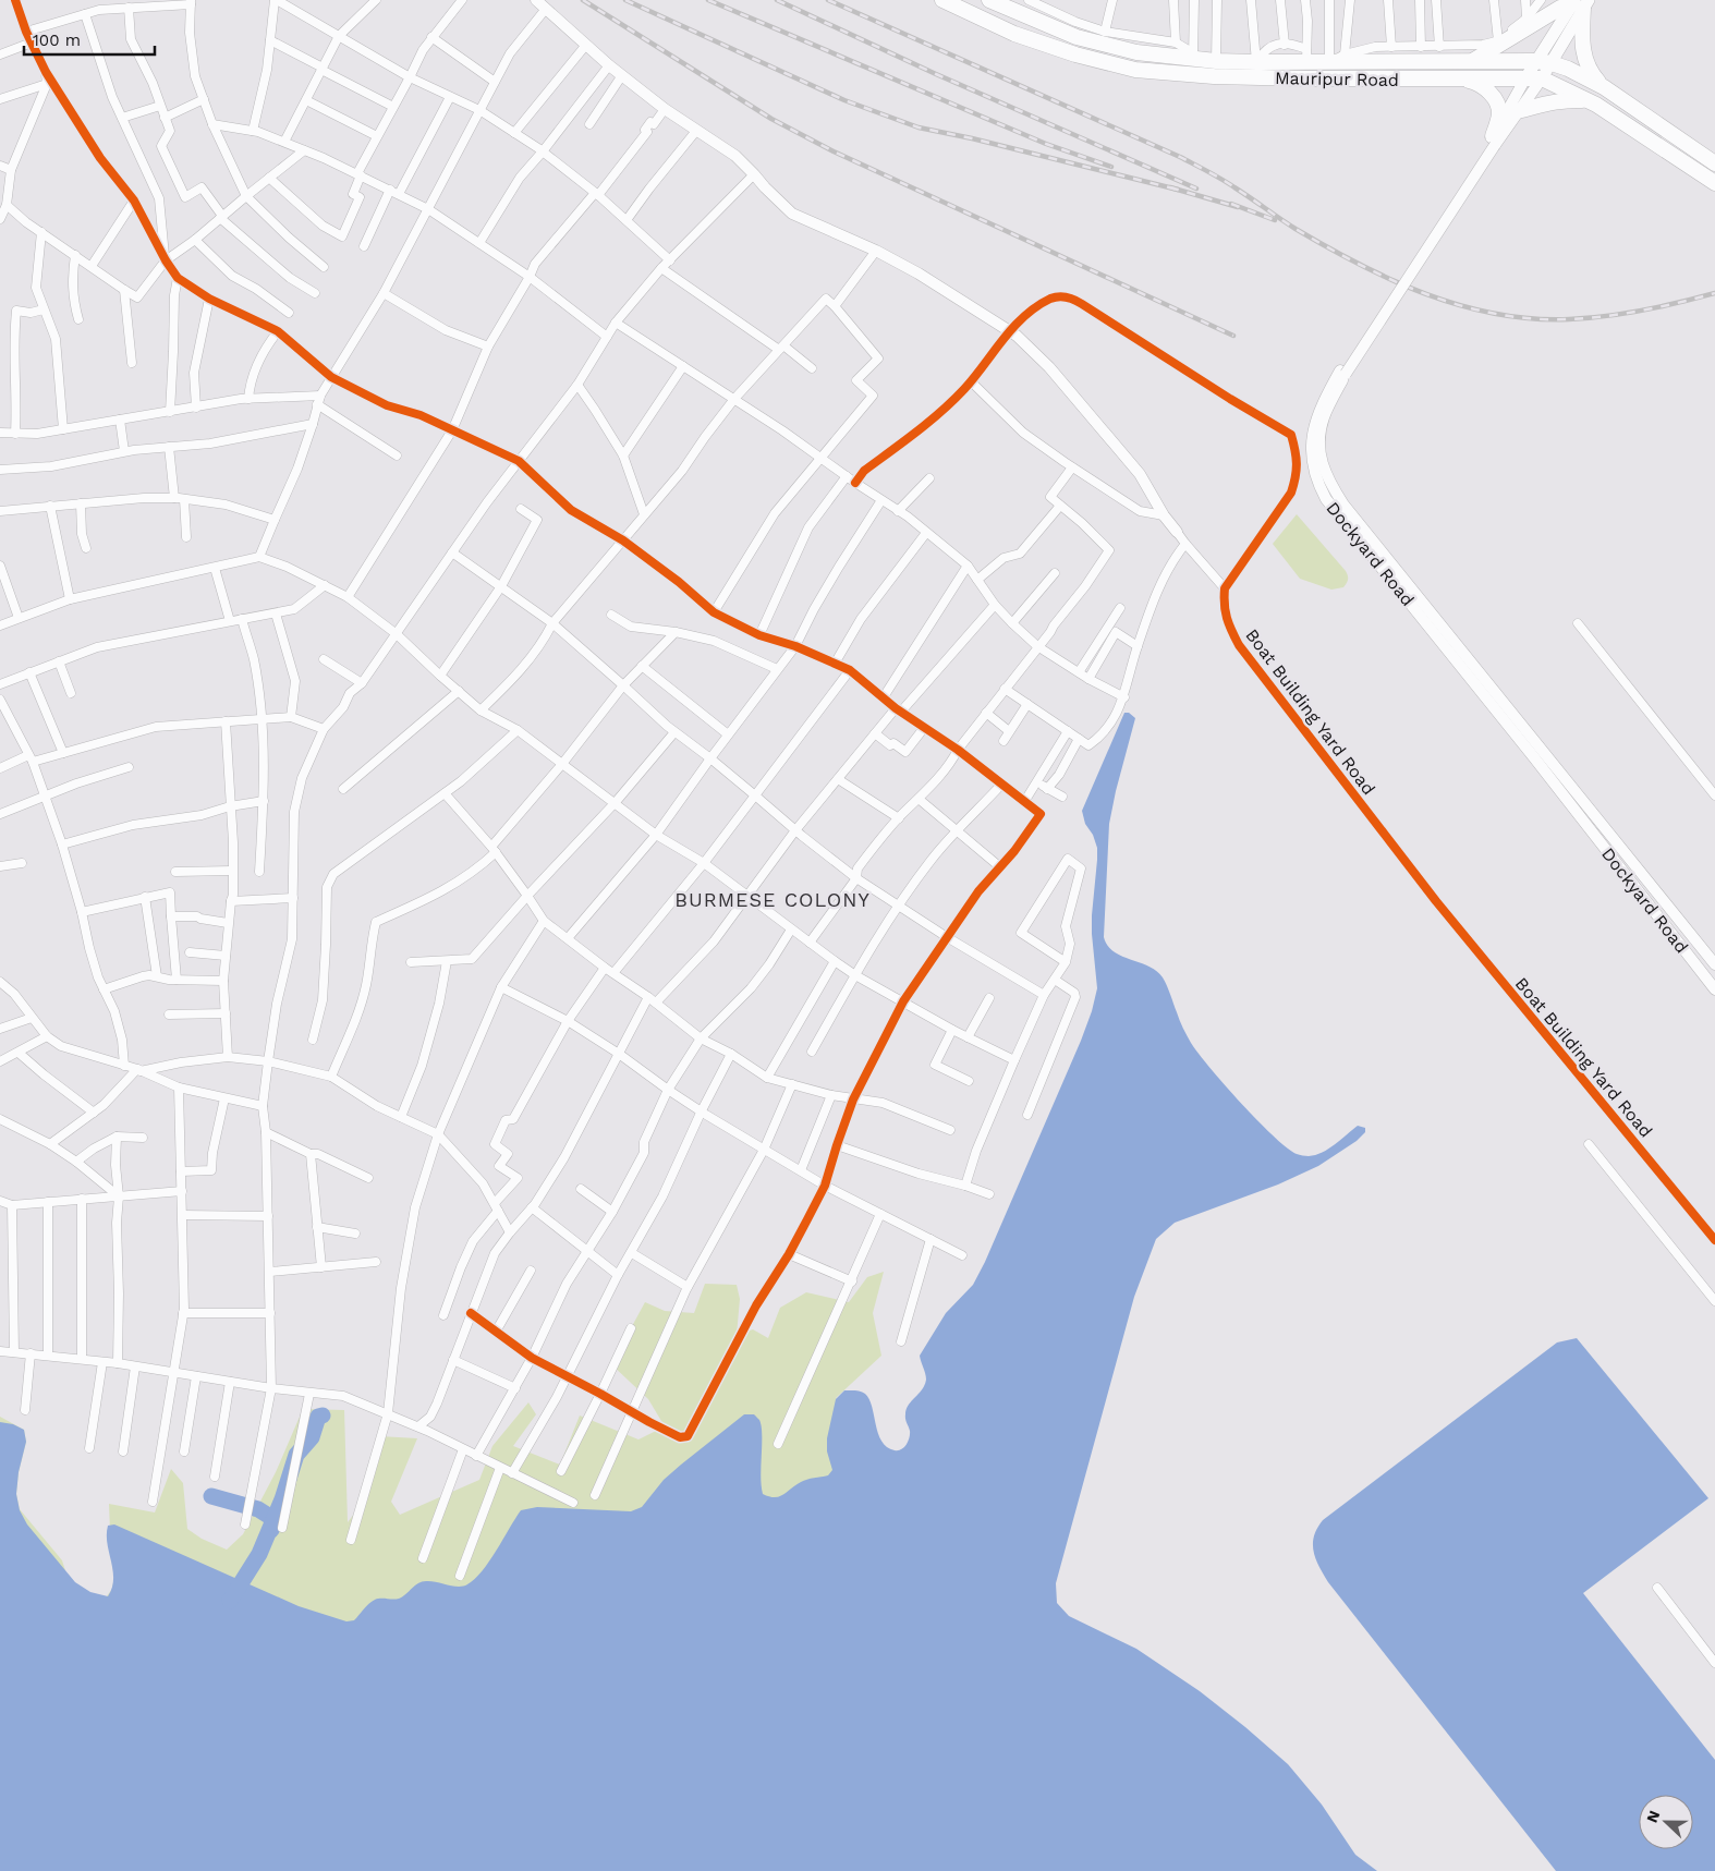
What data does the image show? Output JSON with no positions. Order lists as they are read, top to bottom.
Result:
{
  "streets": {
    "highway": ["Mauripur Road"],
    "street": ["Dockyard Road", "Boat Building Yard Road"]
  },
  "crossings": [
    ["Mauripur Road", "Dockyard Road"]
  ],
  "districts": ["BURMESE COLONY"],
  "scale_bar": "100 m",
  "north": "left"
}
